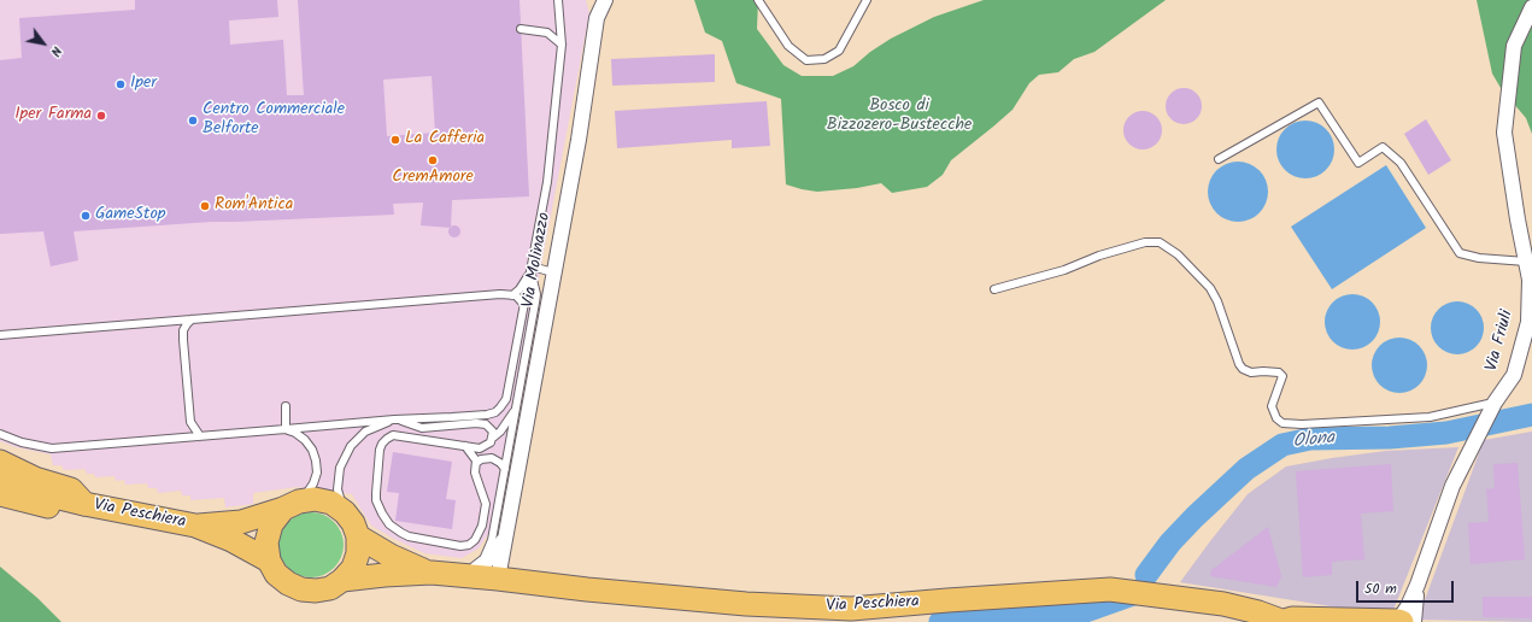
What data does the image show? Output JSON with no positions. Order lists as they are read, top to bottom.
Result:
{
  "streets": {
    "main road": ["Via Peschiera"],
    "street": ["Via Molinazzo", "Via Friuli"]
  },
  "crossings": [
    ["Via Molinazzo", "Via Peschiera"],
    ["Via Friuli", "Via Peschiera"]
  ],
  "water": ["Olona"],
  "parks": ["Bosco di Bizzozero-Bustecche"],
  "places": [
    "Iper",
    "Iper Farma",
    "Centro Commerciale Belforte",
    "La Cafferia",
    "CremAmore",
    "Rom'Antica",
    "GameStop"
  ],
  "scale_bar": "50 m",
  "north": "bottom right"
}
